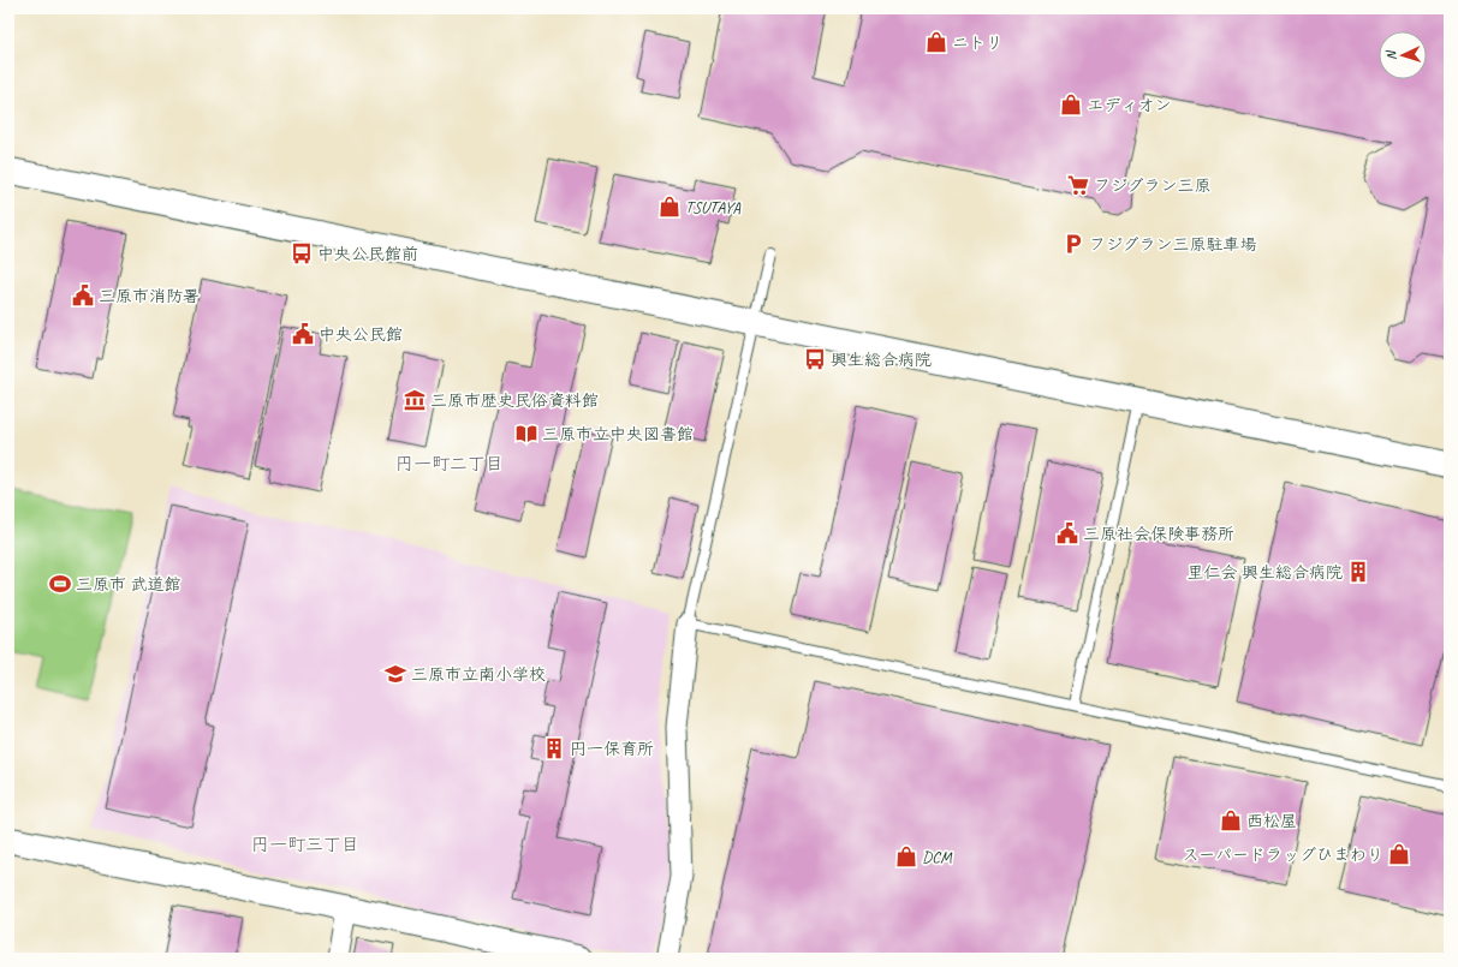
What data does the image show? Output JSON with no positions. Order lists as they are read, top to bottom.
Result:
{
  "districts": ["円一町二丁目", "円一町三丁目"],
  "places": {
    "shop": [
      "ニトリ",
      "エディオン",
      "TSUTAYA",
      "西松屋",
      "スーパードラッグひまわり",
      "DCM"
    ],
    "supermarket": ["フジグラン三原"],
    "parking": ["フジグラン三原駐車場"],
    "bus stop": ["中央公民館前", "興生総合病院"],
    "public building": ["三原市消防署", "中央公民館", "三原社会保険事務所"],
    "museum": ["三原市歴史民俗資料館"],
    "library": ["三原市立中央図書館"],
    "building": ["里仁会 興生総合病院", "円一保育所"],
    "sports": ["三原市 武道館"],
    "school or university": ["三原市立南小学校"]
  },
  "north": "left"
}
